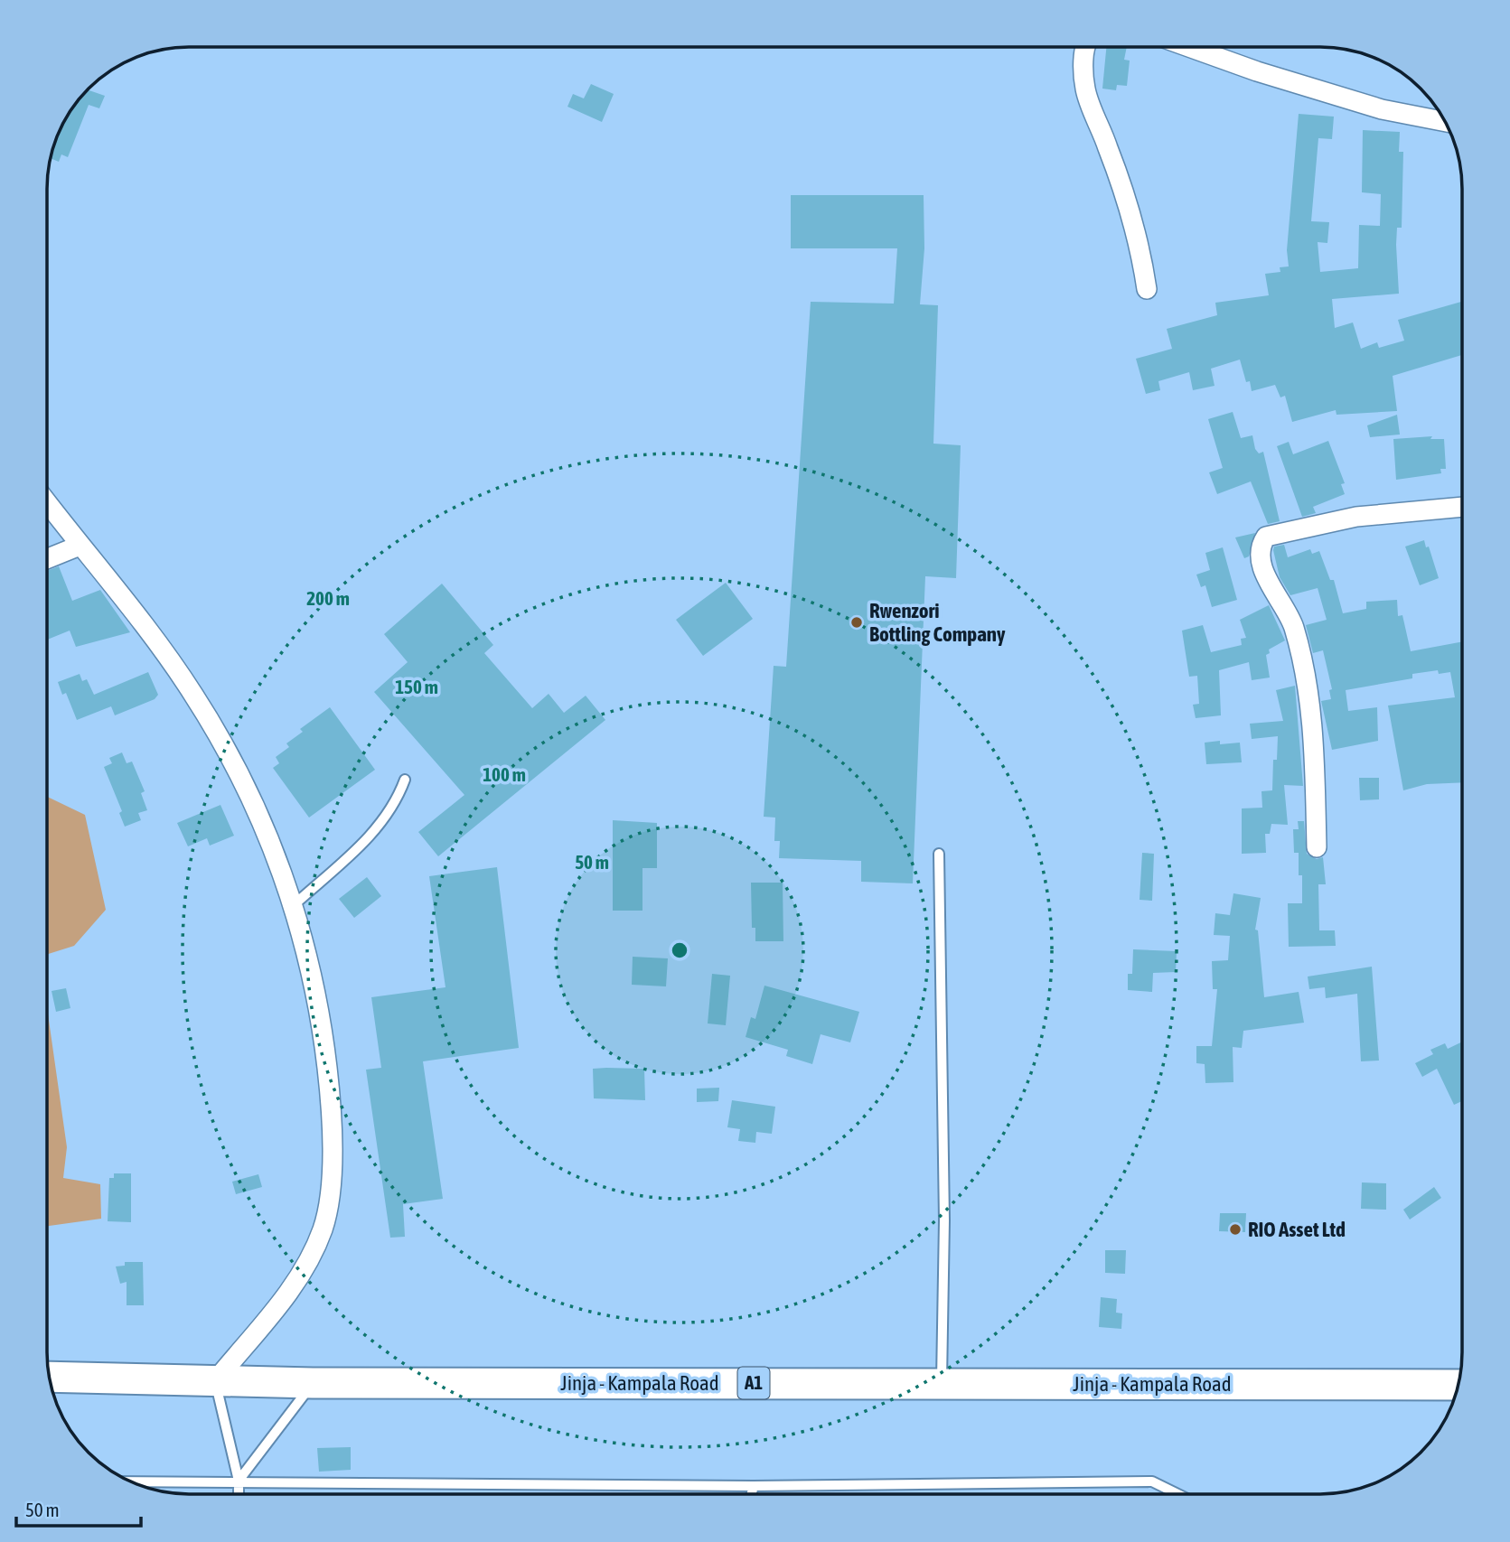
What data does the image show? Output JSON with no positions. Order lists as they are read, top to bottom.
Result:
{
  "streets": {
    "highway": ["Jinja - Kampala Road", "A1"]
  },
  "places": ["Rwenzori Bottling Company", "RIO Asset Ltd"],
  "scale_bar": "50 m",
  "rings": [
    "200 m",
    "150 m",
    "100 m",
    "50 m"
  ]
}
